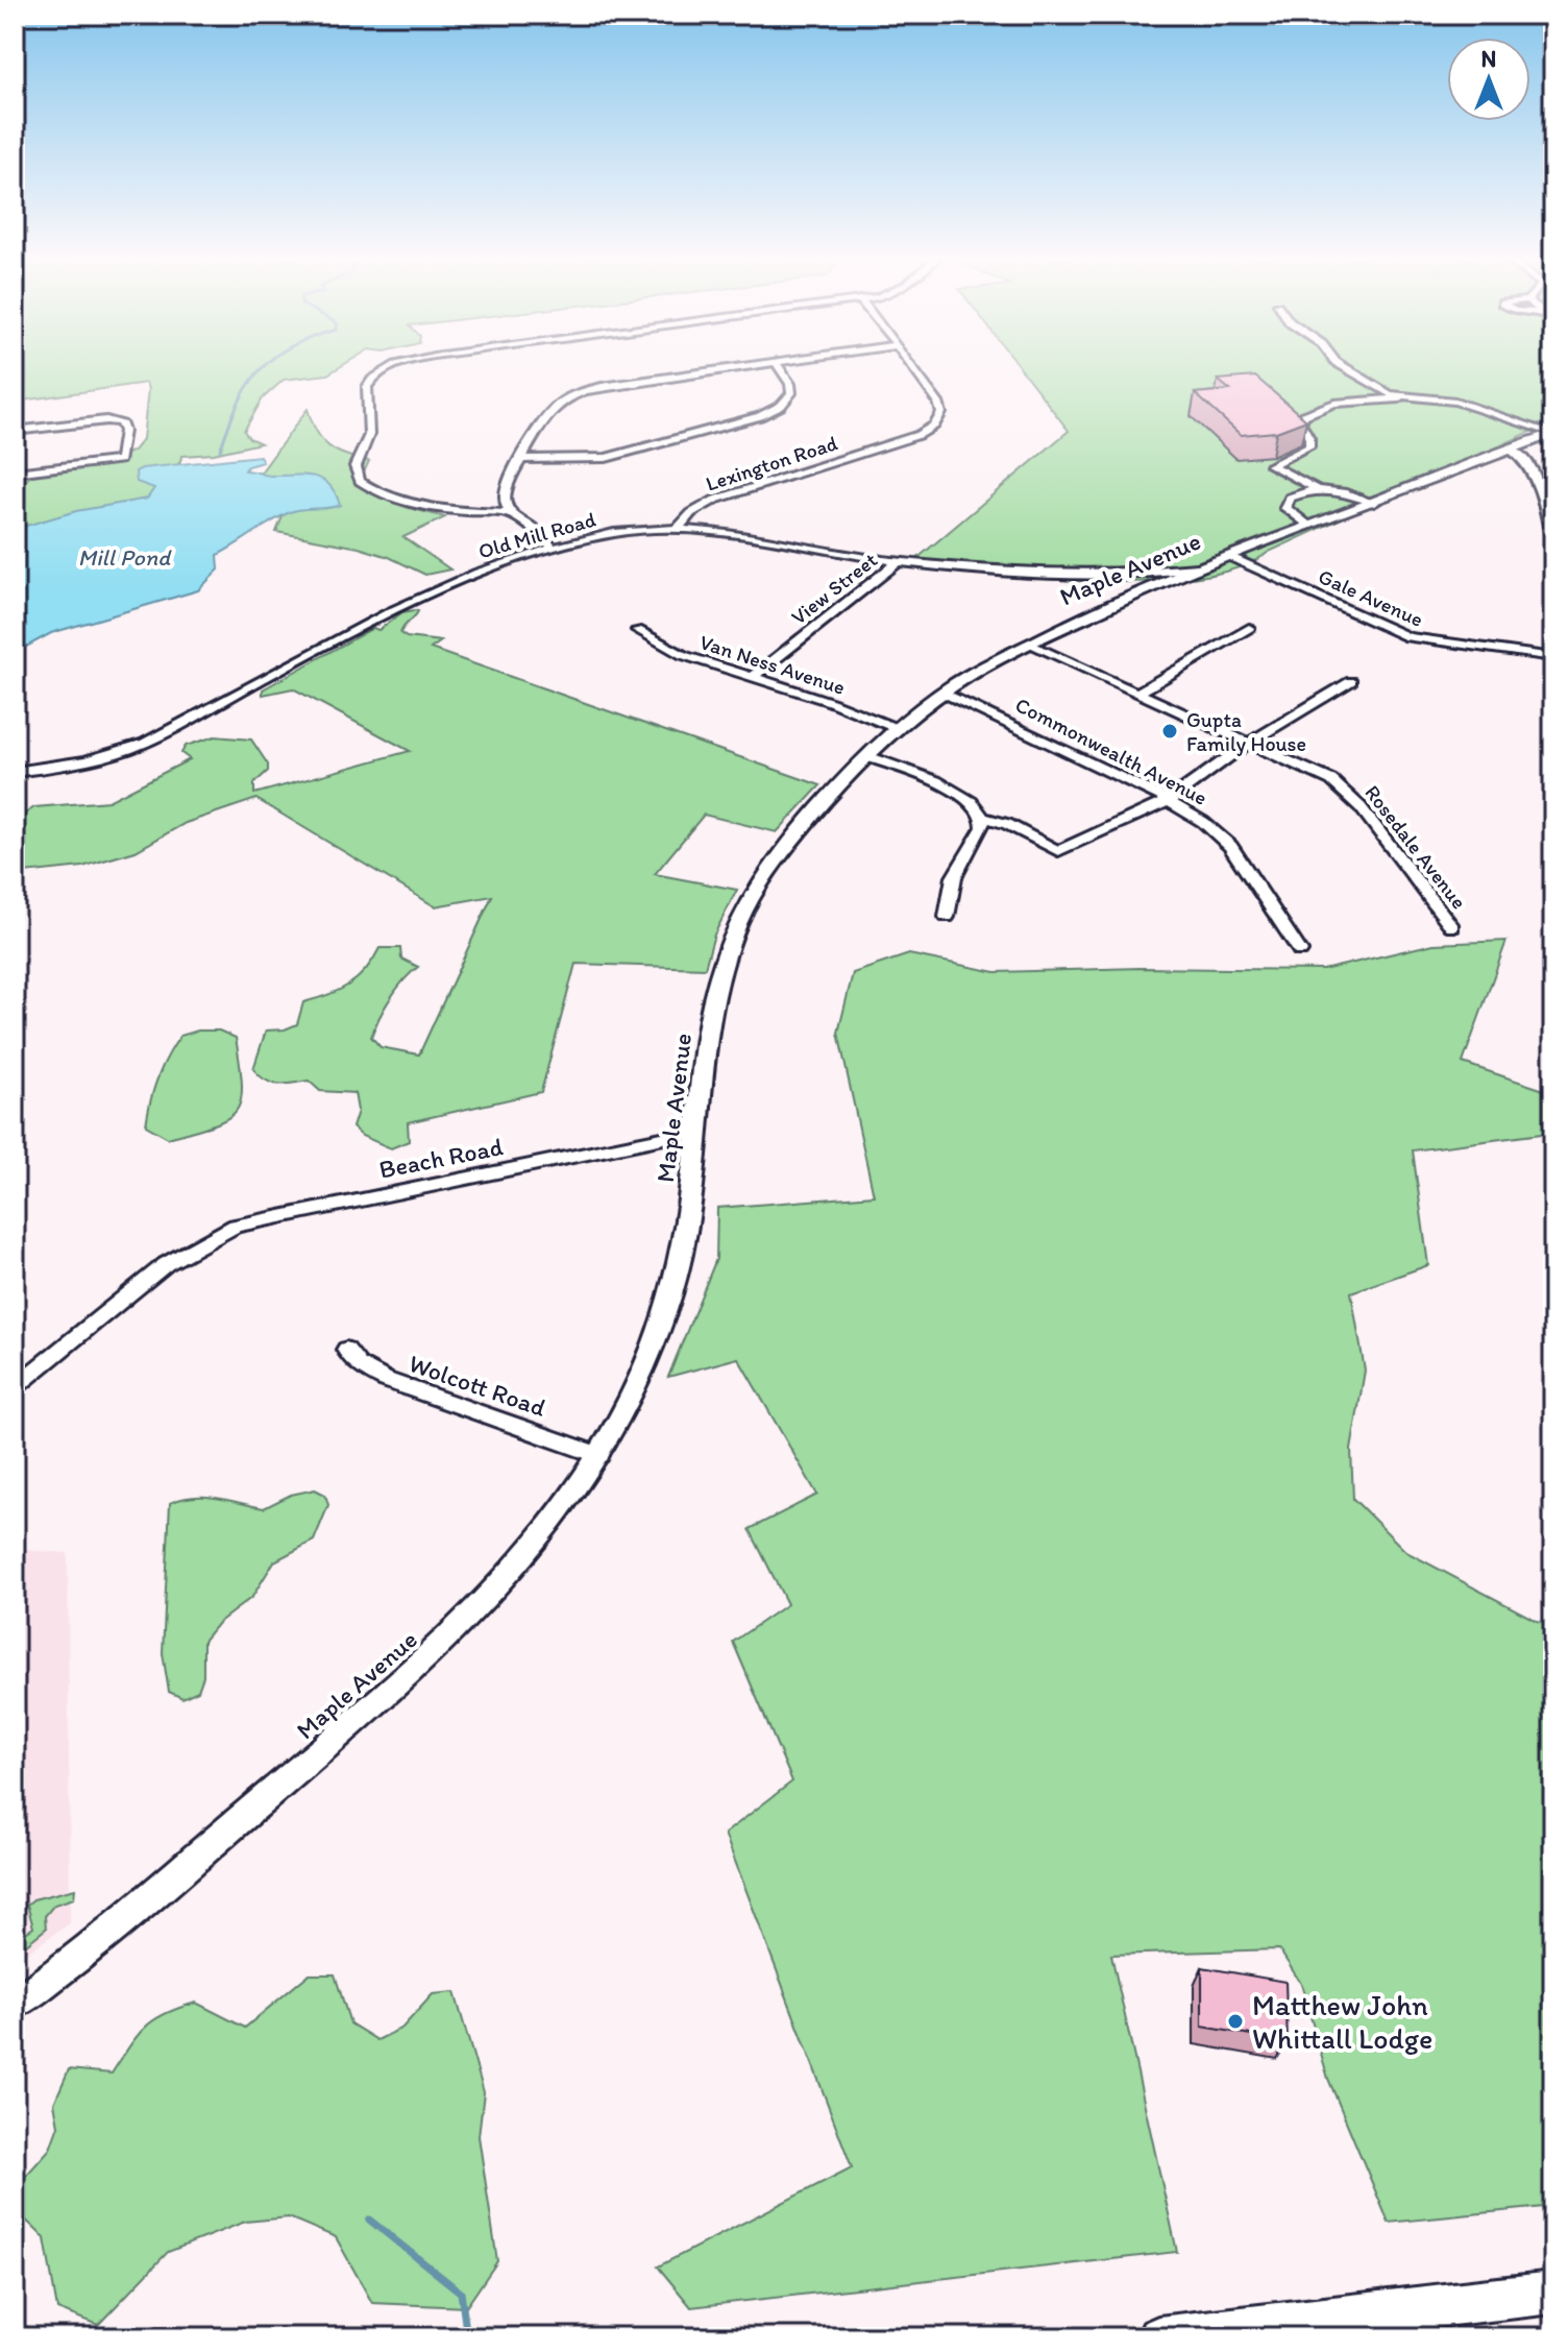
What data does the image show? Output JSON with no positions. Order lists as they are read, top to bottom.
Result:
{
  "streets": {
    "main road": ["Maple Avenue"],
    "street": [
      "Lexington Road",
      "Old Mill Road",
      "View Street",
      "Gale Avenue",
      "Van Ness Avenue",
      "Commonwealth Avenue",
      "Rosedale Avenue",
      "Beach Road",
      "Wolcott Road"
    ]
  },
  "crossings": [
    ["Lexington Road", "Old Mill Road"],
    ["Old Mill Road", "Maple Avenue"],
    ["Old Mill Road", "View Street"],
    ["Maple Avenue", "Gale Avenue"],
    ["Maple Avenue", "Van Ness Avenue"],
    ["Maple Avenue", "Commonwealth Avenue"],
    ["Maple Avenue", "Rosedale Avenue"],
    ["Maple Avenue", "Beach Road"],
    ["Maple Avenue", "Wolcott Road"],
    ["View Street", "Van Ness Avenue"]
  ],
  "water": ["Mill Pond"],
  "places": ["Gupta Family House", "Matthew John Whittall Lodge"],
  "north": "top"
}
